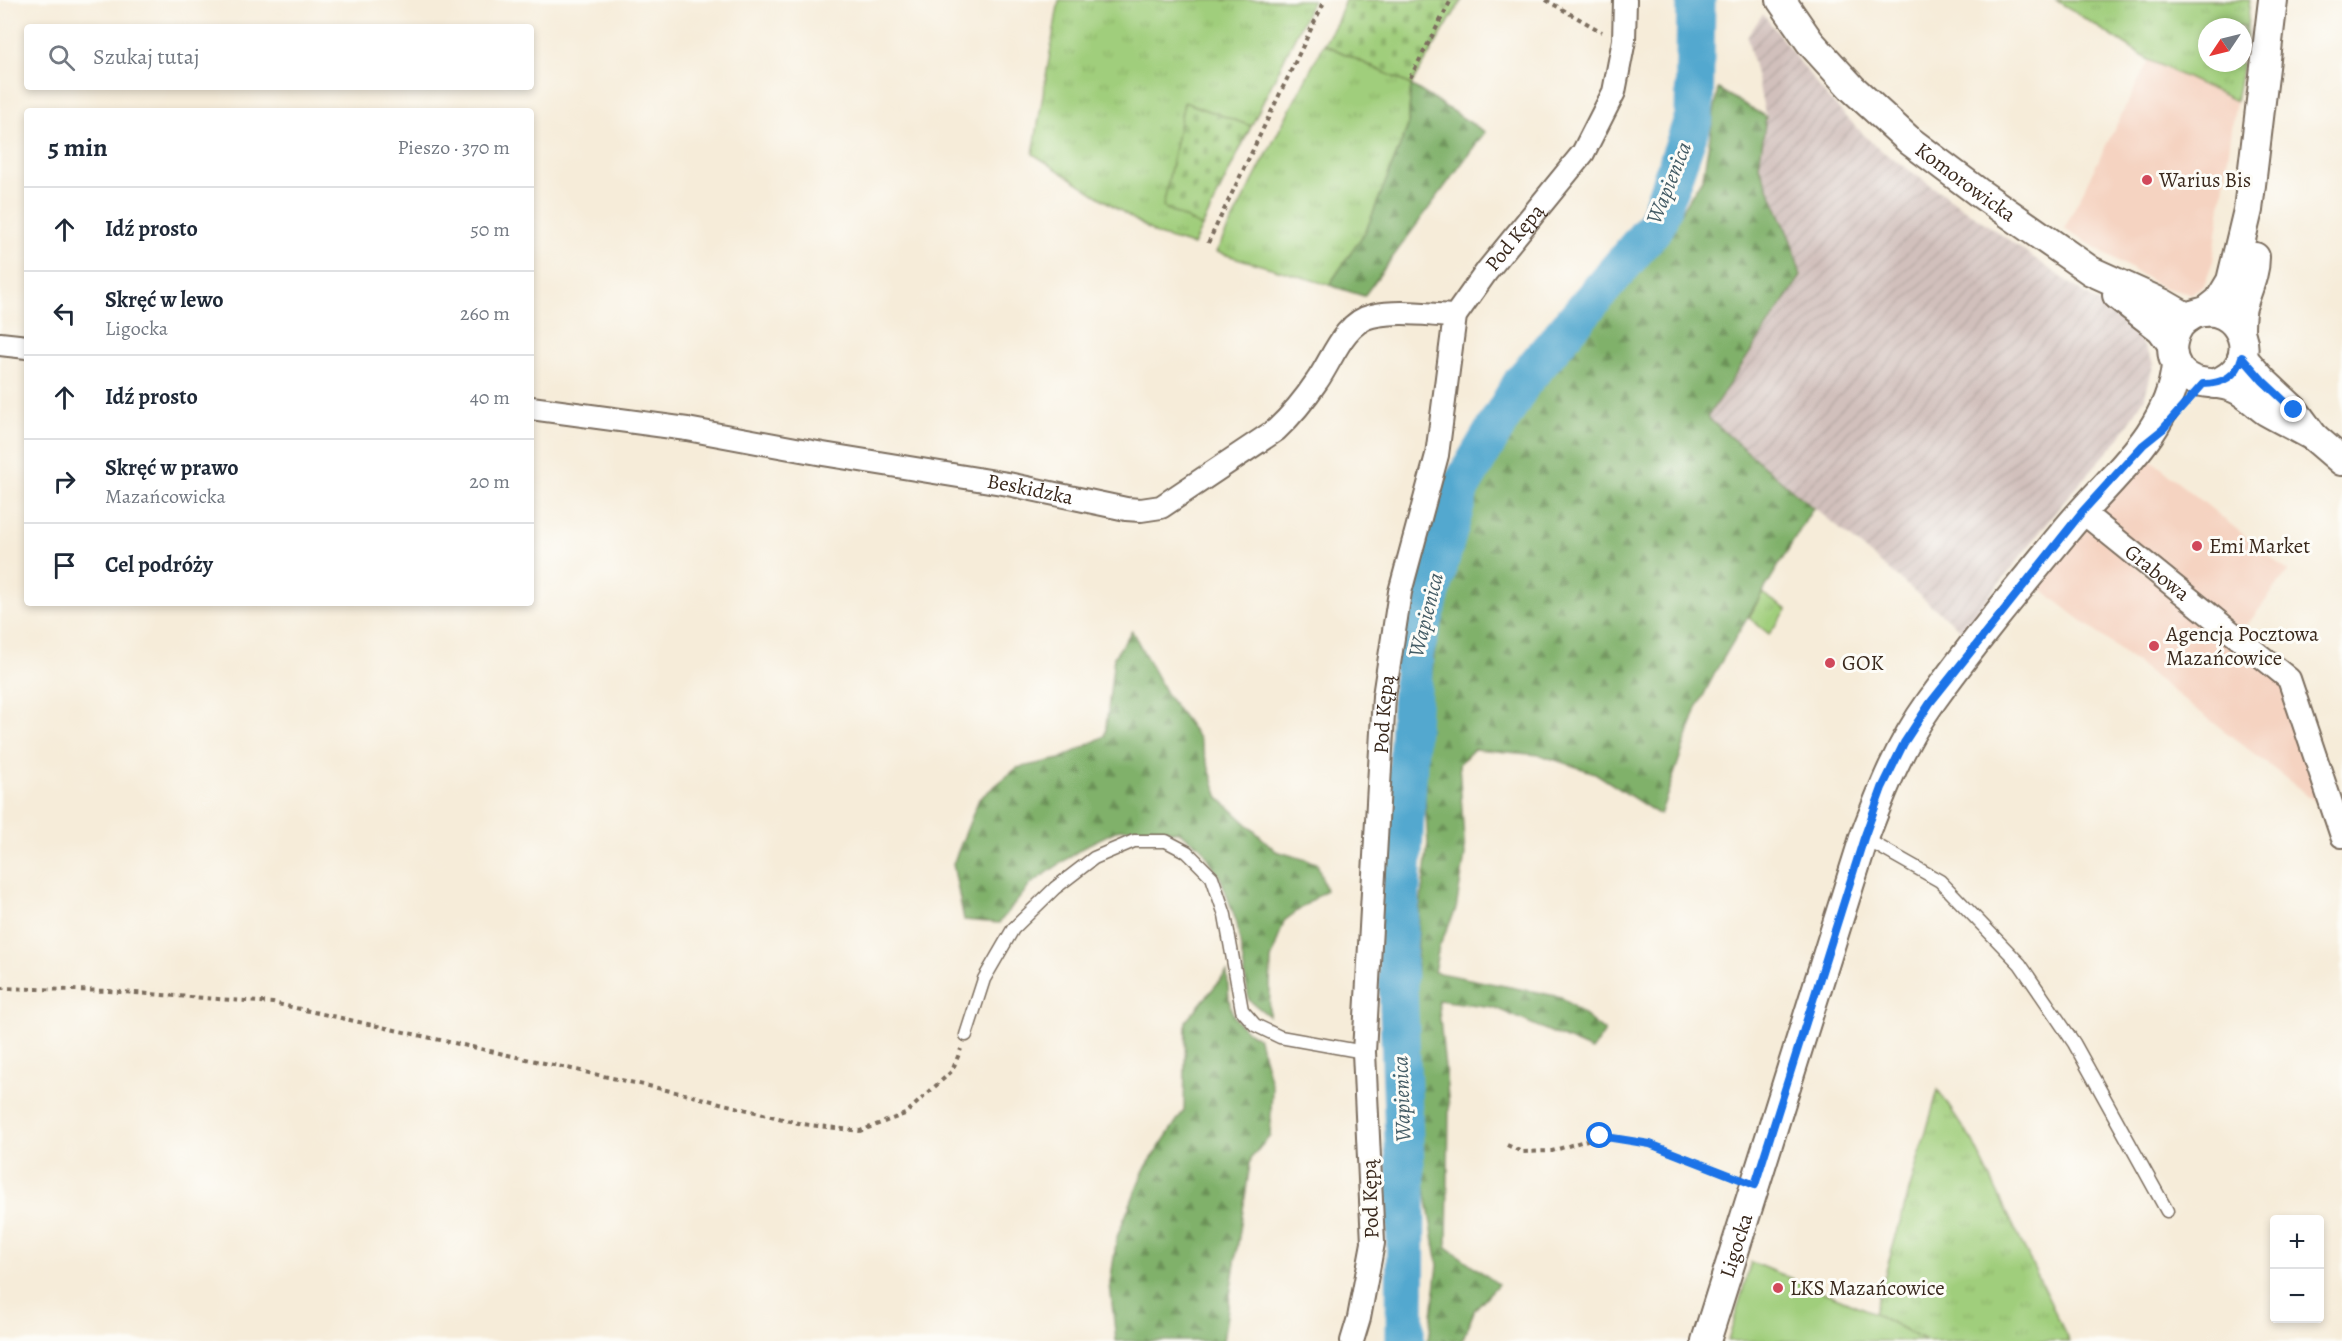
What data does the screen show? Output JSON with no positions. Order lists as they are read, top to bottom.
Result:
{
  "streets": {
    "street": [
      "Komorowicka",
      "Pod Kępą",
      "Beskidzka",
      "Grabowa",
      "Ligocka"
    ]
  },
  "crossings": [
    ["Komorowicka", "Ligocka"],
    ["Pod Kępą", "Beskidzka"],
    ["Grabowa", "Ligocka"]
  ],
  "water": ["Wapienica"],
  "places": [
    "Warius Bis",
    "Emi Market",
    "Agencja Pocztowa Mazańcowice",
    "GOK",
    "LKS Mazańcowice"
  ],
  "north": "bottom left",
  "page": {
    "search": "Szukaj tutaj",
    "heading": ["5 min", "Pieszo · 370 m"],
    "list": [
      ["Idź prosto", "50 m"],
      ["Skręć w lewo", "Ligocka", "260 m"],
      ["Idź prosto", "40 m"],
      ["Skręć w prawo", "Mazańcowicka", "20 m"],
      "Cel podróży"
    ],
    "map_buttons": ["+", "−"]
  }
}
